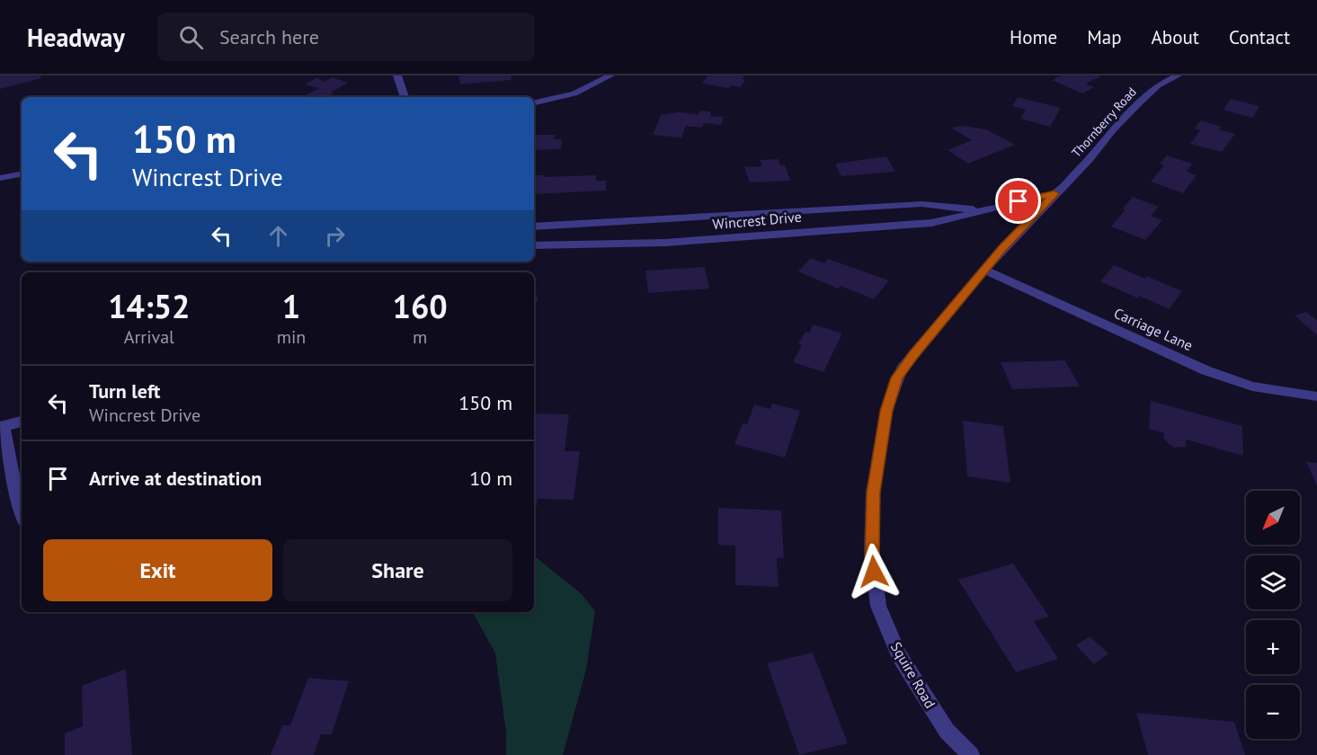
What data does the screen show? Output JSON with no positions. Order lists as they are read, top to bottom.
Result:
{
  "streets": {
    "street": [
      "Thornberry Road",
      "Wincrest Drive",
      "Carriage Lane",
      "Squire Road"
    ]
  },
  "crossings": [
    ["Thornberry Road", "Wincrest Drive"],
    ["Thornberry Road", "Squire Road"],
    ["Wincrest Drive", "Squire Road"],
    ["Carriage Lane", "Squire Road"]
  ],
  "north": "bottom left",
  "page": {
    "header": "Headway",
    "search": "Search here",
    "nav": [
      "Home",
      "Map",
      "About",
      "Contact"
    ],
    "turn": ["150 m", "Wincrest Drive"],
    "eta": [
      "14:52",
      "Arrival",
      "1",
      "min",
      "160",
      "m"
    ],
    "list": [
      {
        "name": "Turn left",
        "note": "Wincrest Drive",
        "value": "150 m"
      },
      {
        "name": "Arrive at destination",
        "value": "10 m"
      }
    ],
    "map_buttons": ["+", "−"],
    "buttons": ["Exit", "Share"]
  }
}
